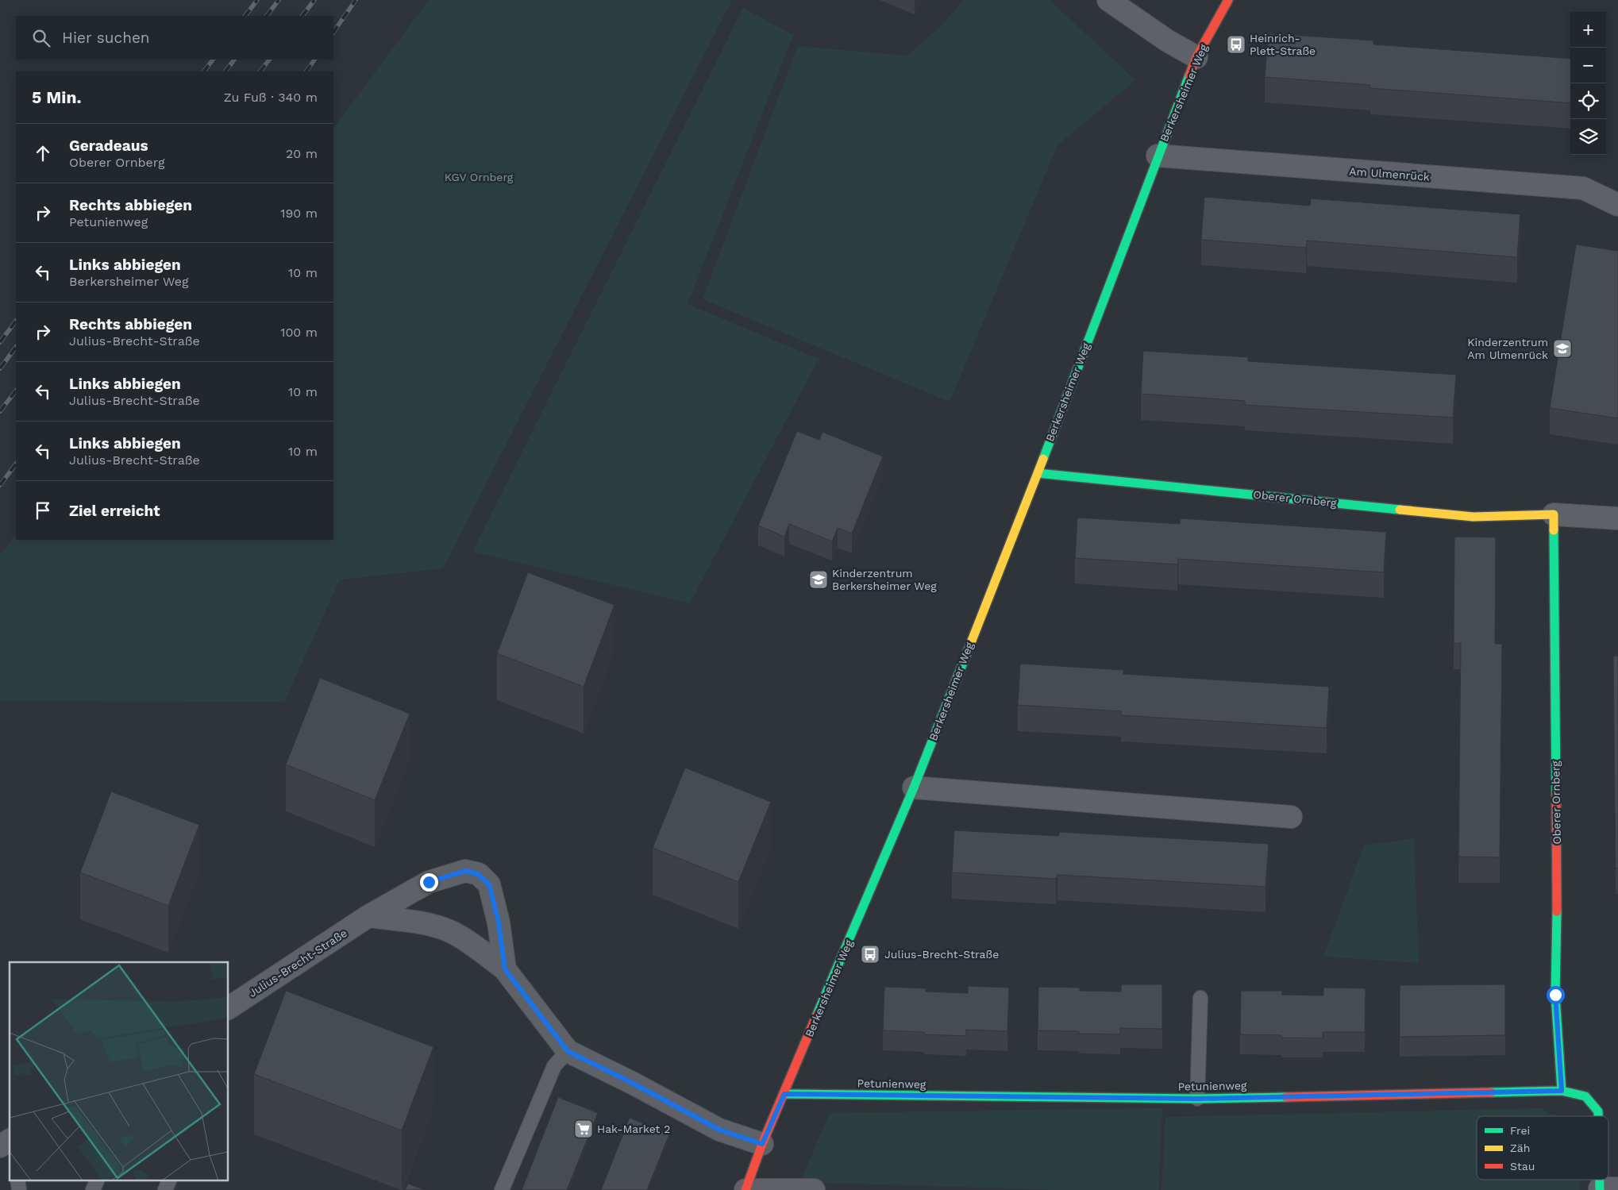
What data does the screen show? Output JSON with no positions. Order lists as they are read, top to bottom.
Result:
{
  "streets": {
    "street": [
      "Berkersheimer Weg",
      "Am Ulmenrück",
      "Oberer Ornberg",
      "Julius-Brecht-Straße",
      "Petunienweg"
    ]
  },
  "crossings": [
    ["Berkersheimer Weg", "Am Ulmenrück"],
    ["Berkersheimer Weg", "Oberer Ornberg"],
    ["Berkersheimer Weg", "Julius-Brecht-Straße"],
    ["Berkersheimer Weg", "Petunienweg"],
    ["Oberer Ornberg", "Petunienweg"]
  ],
  "parks": ["KGV Ornberg"],
  "places": {
    "bus stop": ["Heinrich- Plett-Straße", "Julius-Brecht-Straße"],
    "school or university": ["Kinderzentrum Am Ulmenrück", "Kinderzentrum Berkersheimer Weg"],
    "supermarket": ["Hak-Market 2"]
  },
  "legend": ["Frei", "Zäh", "Stau"],
  "page": {
    "map_buttons": ["+", "−"],
    "search": "Hier suchen",
    "heading": ["5 Min.", "Zu Fuß · 340 m"],
    "list": [
      ["Geradeaus", "Oberer Ornberg", "20 m"],
      ["Rechts abbiegen", "Petunienweg", "190 m"],
      ["Links abbiegen", "Berkersheimer Weg", "10 m"],
      ["Rechts abbiegen", "Julius-Brecht-Straße", "100 m"],
      ["Links abbiegen", "Julius-Brecht-Straße", "10 m"],
      ["Links abbiegen", "Julius-Brecht-Straße", "10 m"],
      "Ziel erreicht"
    ]
  }
}
